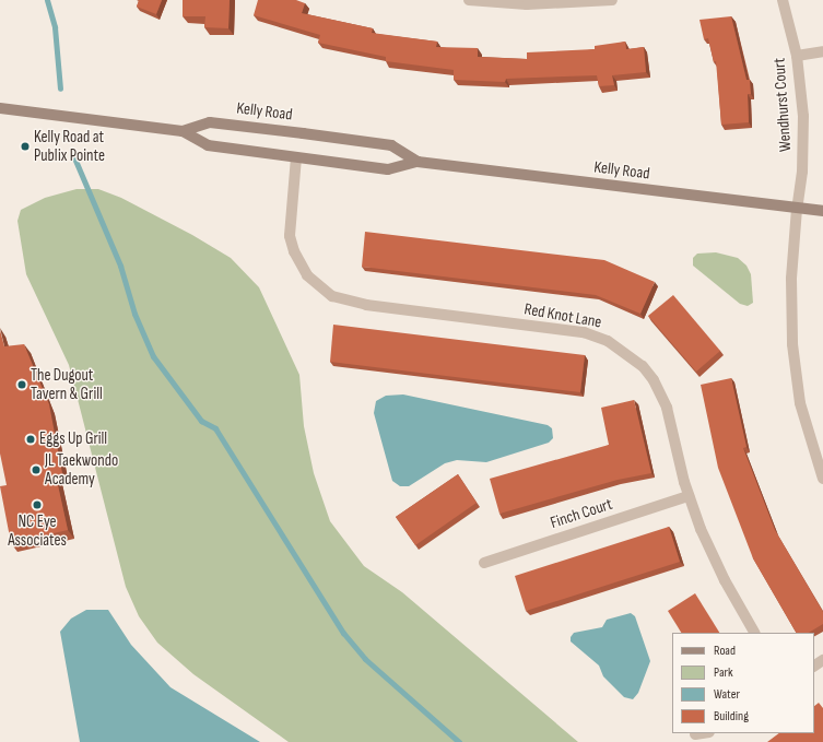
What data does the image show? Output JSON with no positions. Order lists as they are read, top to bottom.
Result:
{
  "streets": {
    "main road": ["Kelly Road"],
    "street": ["Wendhurst Court", "Red Knot Lane", "Finch Court"]
  },
  "crossings": [
    ["Wendhurst Court", "Kelly Road"],
    ["Kelly Road", "Red Knot Lane"],
    ["Red Knot Lane", "Finch Court"]
  ],
  "places": [
    "Kelly Road at Publix Pointe",
    "The Dugout Tavern & Grill",
    "Eggs Up Grill",
    "JL Taekwondo Academy",
    "NC Eye Associates"
  ],
  "legend": [
    "Road",
    "Park",
    "Water",
    "Building"
  ]
}
